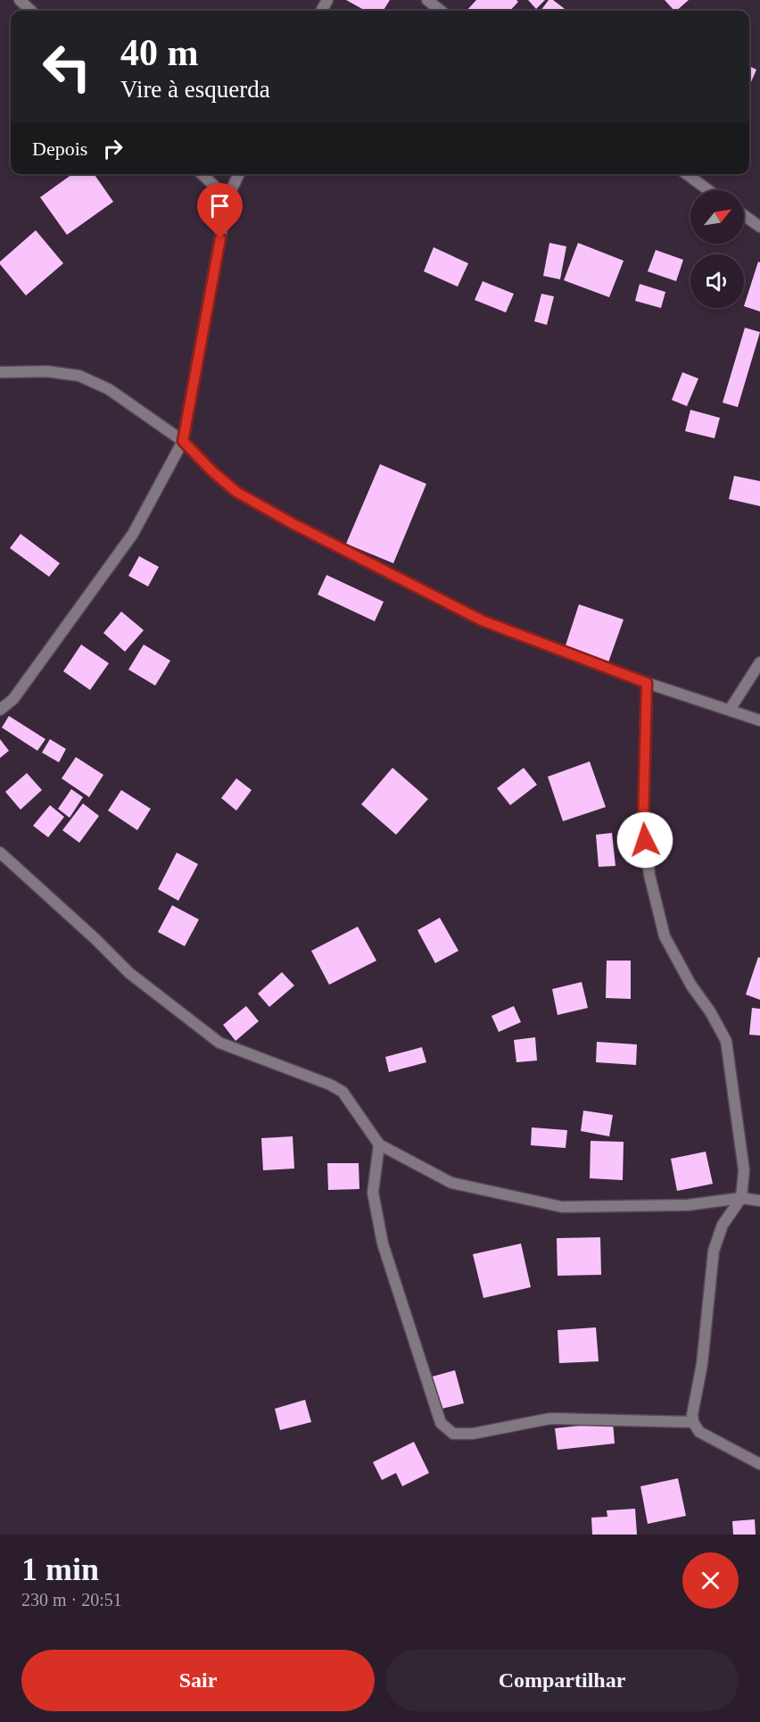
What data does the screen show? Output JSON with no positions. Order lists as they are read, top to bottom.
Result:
{
  "north": "top right",
  "page": {
    "turn": ["40 m", "Vire à esquerda"],
    "then": "Depois",
    "heading": ["1 min", "230 m · 20:51"],
    "buttons": ["Sair", "Compartilhar"]
  }
}
